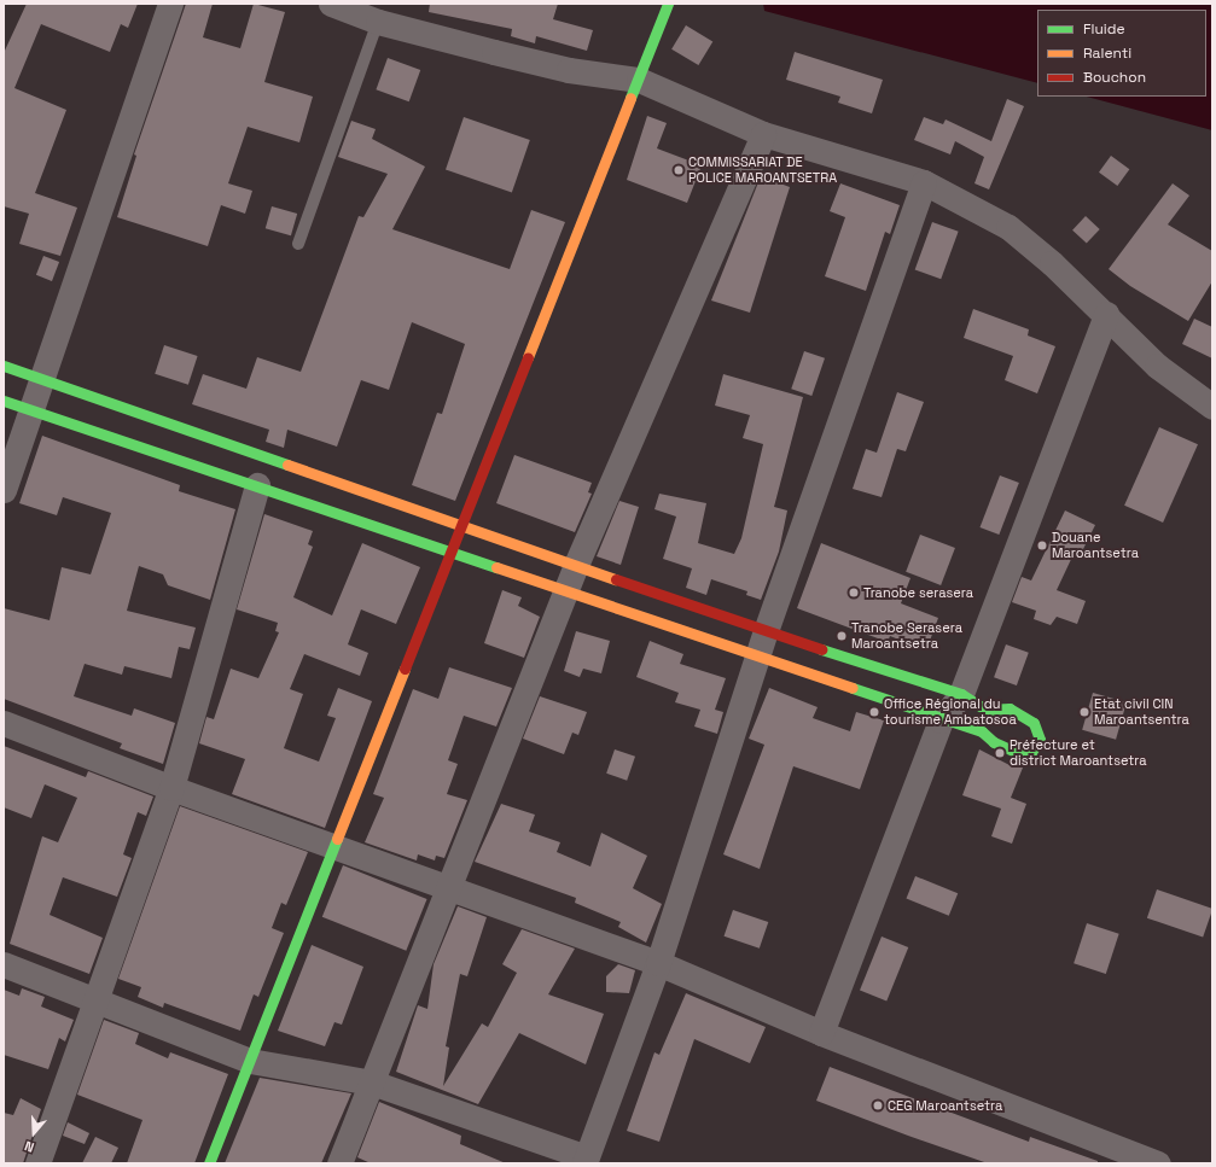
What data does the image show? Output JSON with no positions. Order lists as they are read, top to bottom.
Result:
{
  "places": [
    "COMMISSARIAT DE POLICE MAROANTSETRA",
    "Douane Maroantsetra",
    "Tranobe serasera",
    "Tranobe Serasera Maroantsetra",
    "Office Régional du tourisme Ambatosoa",
    "Etat civil CIN Maroantsentra",
    "Préfecture et district Maroantsetra",
    "CEG Maroantsetra"
  ],
  "legend": ["Fluide", "Ralenti", "Bouchon"],
  "north": "bottom"
}
